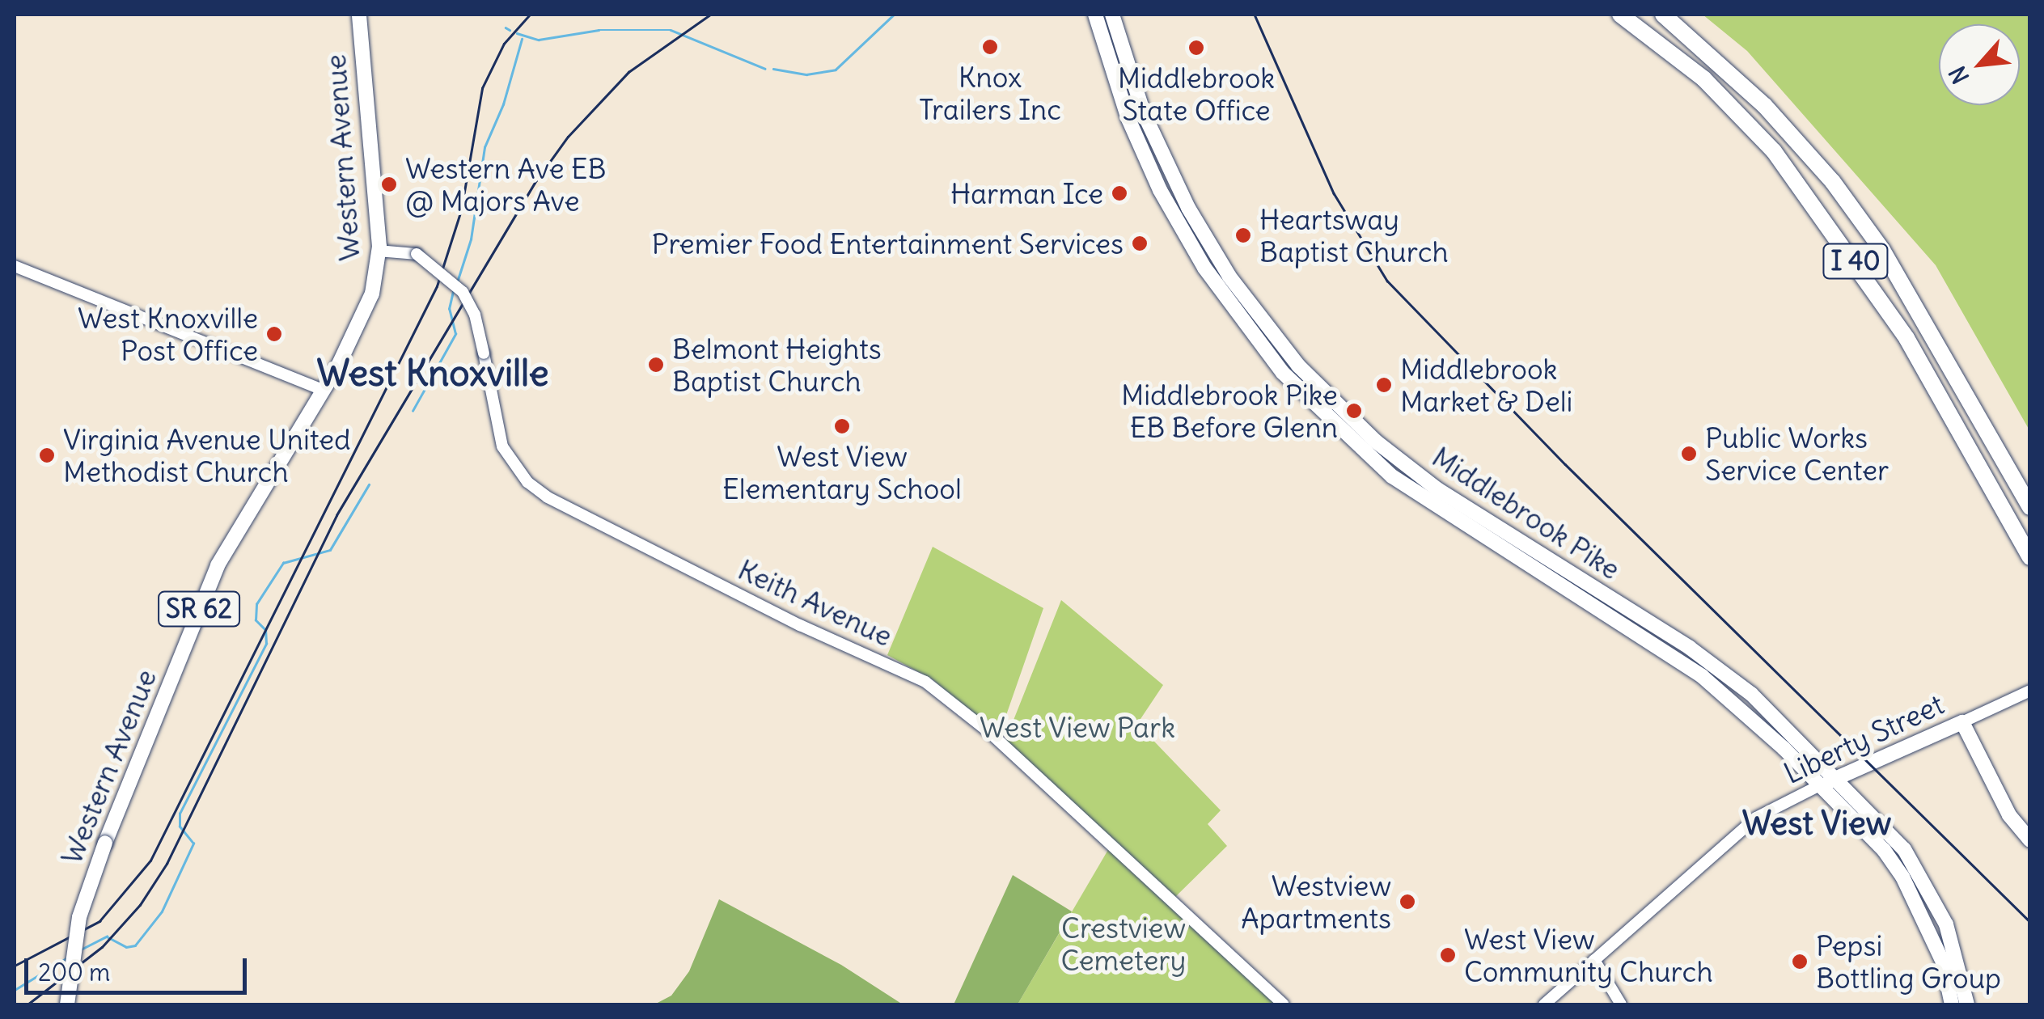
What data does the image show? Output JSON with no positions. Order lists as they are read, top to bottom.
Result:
{
  "streets": {
    "highway": ["I 40"],
    "main road": [
      "Western Avenue",
      "Middlebrook Pike",
      "SR 62",
      "Liberty Street"
    ],
    "street": ["Keith Avenue"]
  },
  "crossings": [
    ["Western Avenue", "Keith Avenue"],
    ["Middlebrook Pike", "Liberty Street"]
  ],
  "districts": ["West Knoxville", "West View"],
  "parks": ["West View Park", "Crestview Cemetery"],
  "places": [
    "Knox Trailers Inc",
    "Middlebrook State Office",
    "Western Ave EB @ Majors Ave",
    "Harman Ice",
    "Heartsway Baptist Church",
    "Premier Food Entertainment Services",
    "West Knoxville Post Office",
    "Belmont Heights Baptist Church",
    "Middlebrook Market & Deli",
    "Middlebrook Pike EB Before Glenn",
    "West View Elementary School",
    "Public Works Service Center",
    "Virginia Avenue United Methodist Church",
    "Westview Apartments",
    "West View Community Church",
    "Pepsi Bottling Group"
  ],
  "scale_bar": "200 m",
  "north": "bottom left"
}
